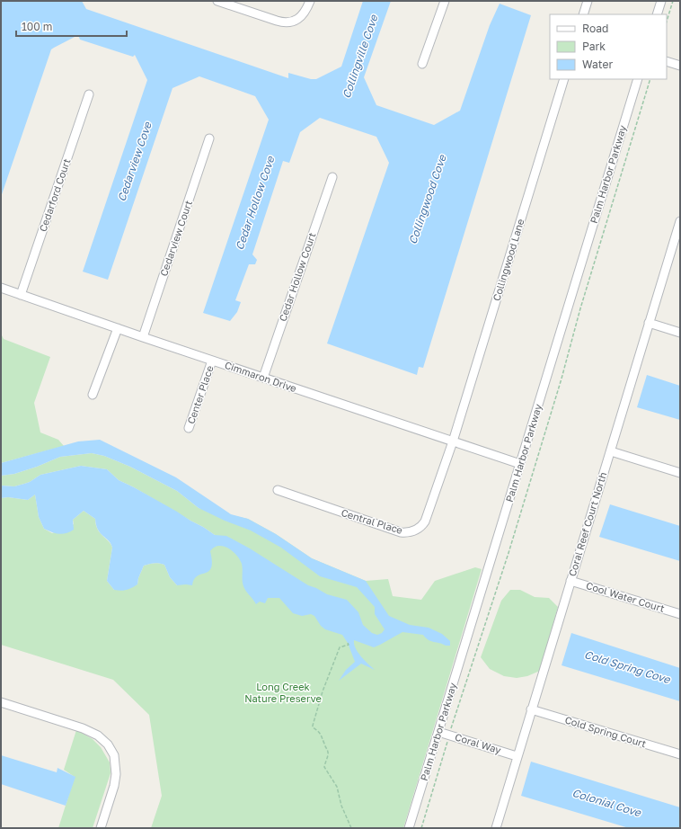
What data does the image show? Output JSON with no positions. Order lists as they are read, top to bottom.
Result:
{
  "streets": {
    "street": [
      "Palm Harbor Parkway",
      "Cedarford Court",
      "Cedarview Court",
      "Collingwood Lane",
      "Cedar Hollow Court",
      "Cimmaron Drive",
      "Center Place",
      "Central Place",
      "Coral Reef Court North",
      "Cool Water Court",
      "Cold Spring Court",
      "Coral Way"
    ]
  },
  "crossings": [
    ["Palm Harbor Parkway", "Cimmaron Drive"],
    ["Palm Harbor Parkway", "Coral Way"],
    ["Cedarford Court", "Cimmaron Drive"],
    ["Cedarview Court", "Cimmaron Drive"],
    ["Collingwood Lane", "Cimmaron Drive"],
    ["Collingwood Lane", "Central Place"],
    ["Cedar Hollow Court", "Cimmaron Drive"],
    ["Cimmaron Drive", "Center Place"],
    ["Cimmaron Drive", "Central Place"],
    ["Coral Reef Court North", "Cool Water Court"],
    ["Coral Reef Court North", "Cold Spring Court"],
    ["Coral Reef Court North", "Coral Way"]
  ],
  "water": [
    "Collingville Cove",
    "Cedarview Cove",
    "Collingwood Cove",
    "Cedar Hollow Cove",
    "Cold Spring Cove",
    "Colonial Cove"
  ],
  "parks": ["Long Creek Nature Preserve"],
  "legend": ["Road", "Park", "Water"],
  "scale_bar": "100 m"
}
